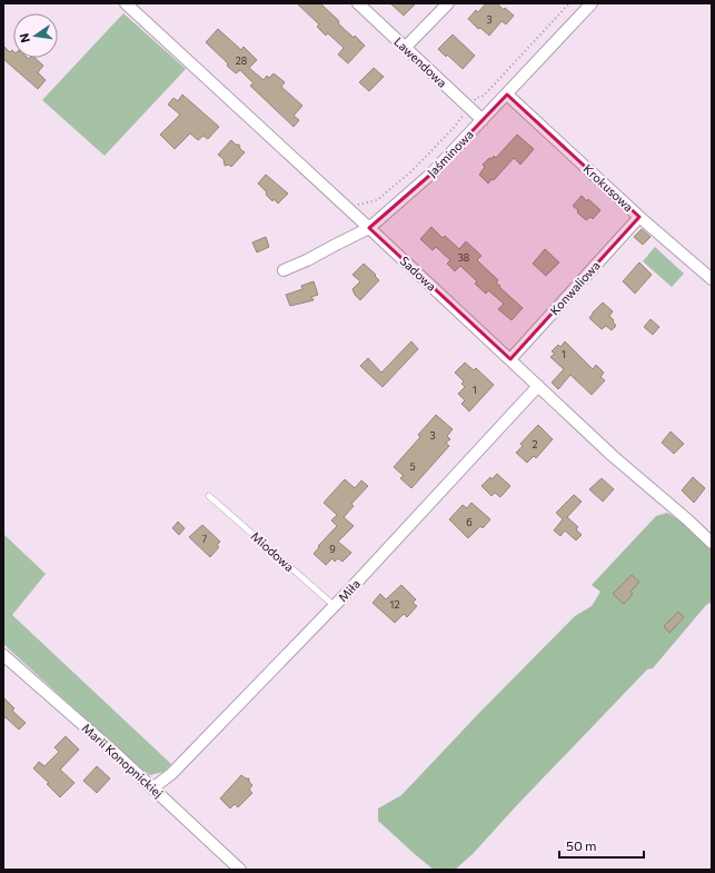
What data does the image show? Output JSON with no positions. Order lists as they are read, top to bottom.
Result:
{
  "streets": {
    "street": [
      "Lawendowa",
      "Jaśminowa",
      "Krokusowa",
      "Sadowa",
      "Konwaliowa",
      "Miła",
      "Marii Konopnickiej"
    ],
    "lane": ["Miodowa"]
  },
  "crossings": [
    ["Lawendowa", "Jaśminowa"],
    ["Jaśminowa", "Krokusowa"],
    ["Jaśminowa", "Sadowa"],
    ["Krokusowa", "Konwaliowa"],
    ["Sadowa", "Konwaliowa"],
    ["Sadowa", "Miła"],
    ["Miodowa", "Miła"],
    ["Miła", "Marii Konopnickiej"]
  ],
  "house_numbers": [
    "3",
    "28",
    "38",
    "1",
    "1",
    "3",
    "2",
    "5",
    "6",
    "7",
    "9",
    "12"
  ],
  "scale_bar": "50 m",
  "north": "left"
}
